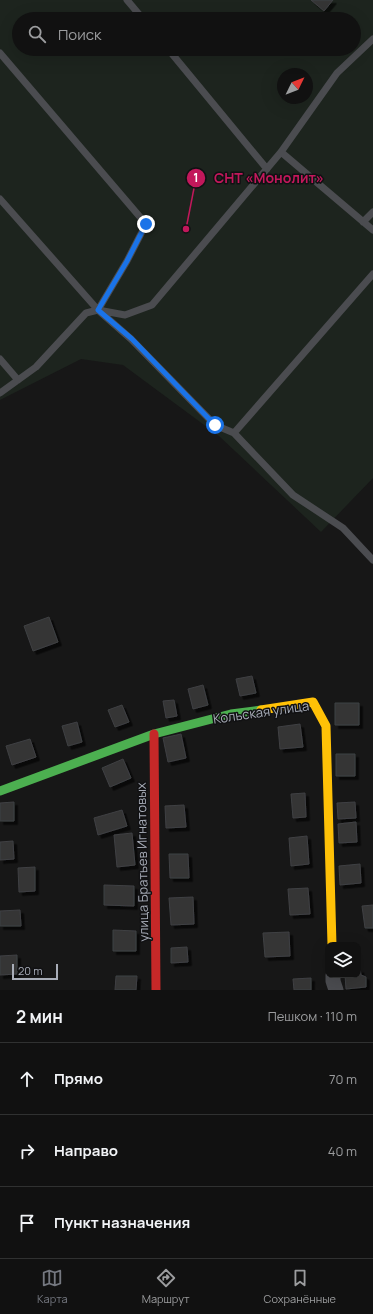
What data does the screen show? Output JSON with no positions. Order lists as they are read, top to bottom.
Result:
{
  "streets": {
    "street": ["Кольская улица", "улица Братьев Игнатовых"]
  },
  "crossings": [
    ["Кольская улица", "улица Братьев Игнатовых"]
  ],
  "places": ["СНТ «Монолит»"],
  "scale_bar": "20 m",
  "north": "top right",
  "page": {
    "search": "Поиск",
    "scale": "20 m",
    "heading": ["2 мин", "Пешком · 110 m"],
    "list": [
      ["Прямо", "70 m"],
      ["Направо", "40 m"],
      "Пункт назначения"
    ],
    "nav": ["Карта", "Маршрут", "Сохранённые"]
  }
}
